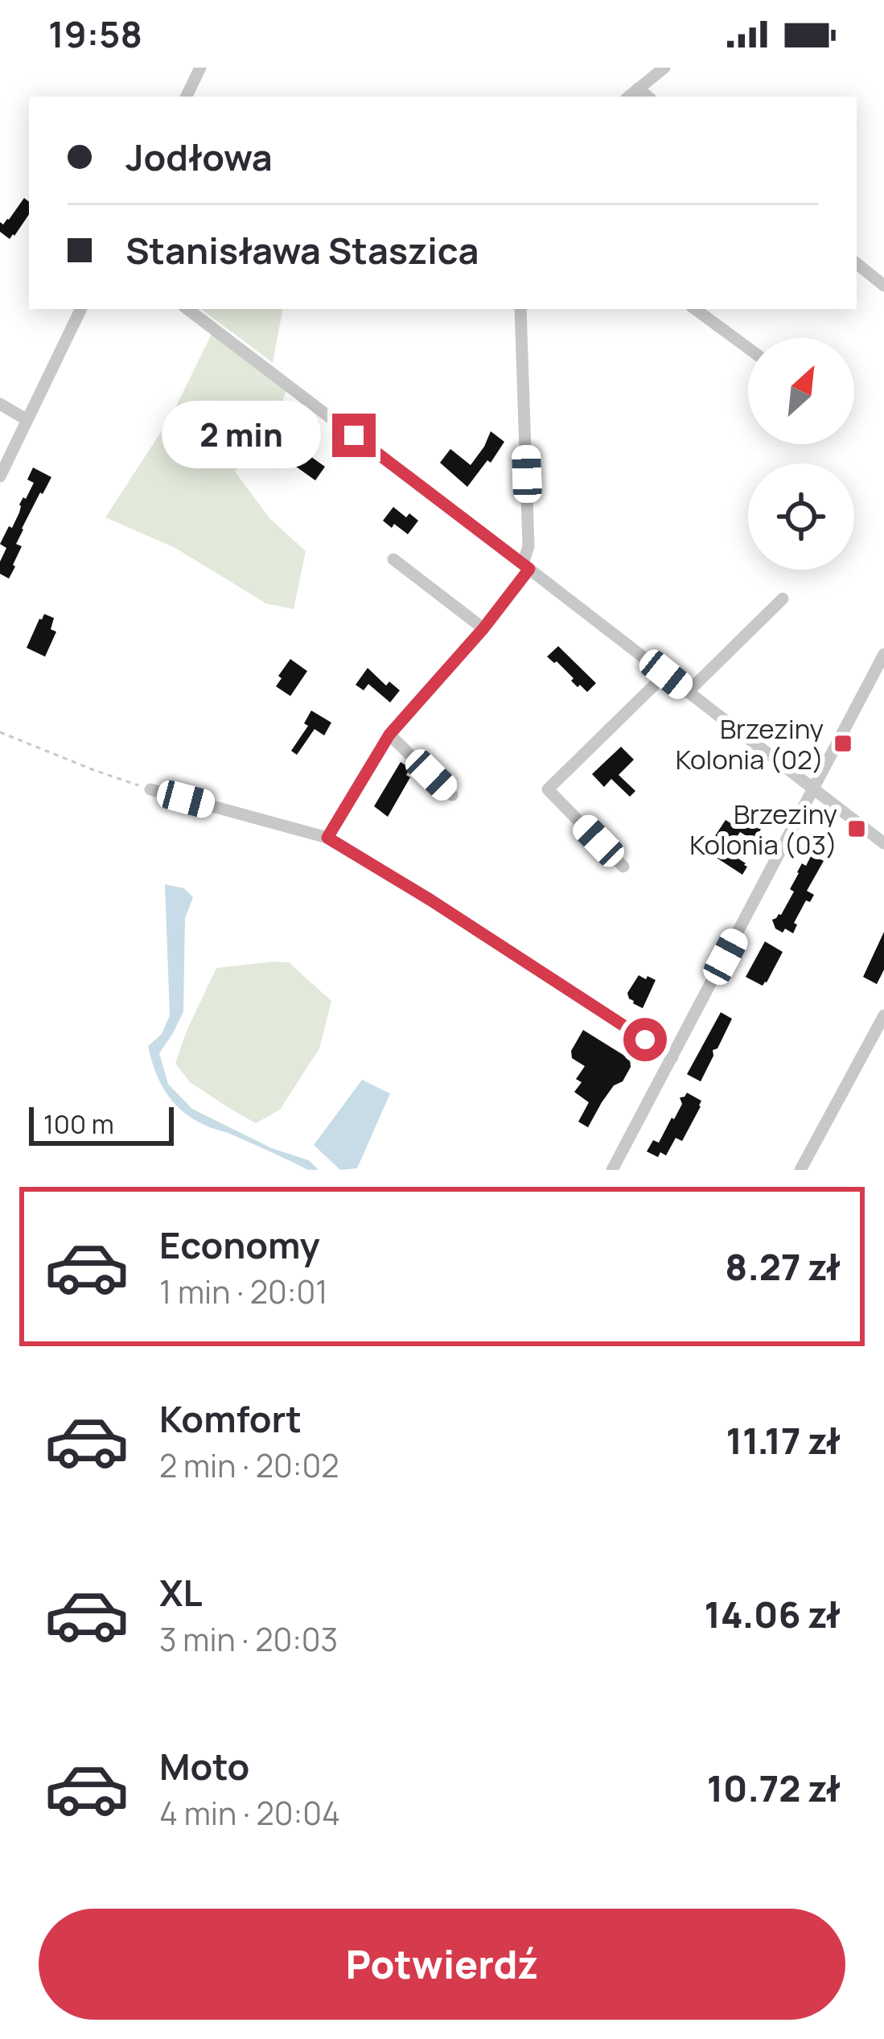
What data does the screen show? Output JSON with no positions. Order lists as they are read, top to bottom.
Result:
{
  "places": {
    "transit": ["Brzeziny Kolonia (02)", "Brzeziny Kolonia (03)"]
  },
  "scale_bar": "100 m",
  "north": "top right",
  "page": {
    "status": "19:58",
    "banner": ["Jodłowa", "Stanisława Staszica"],
    "bubble": "2 min",
    "scale": "100 m",
    "list": [
      {
        "name": "Economy",
        "note": "1 min · 20:01",
        "value": "8.27 zł"
      },
      {
        "name": "Komfort",
        "note": "2 min · 20:02",
        "value": "11.17 zł"
      },
      {
        "name": "XL",
        "note": "3 min · 20:03",
        "value": "14.06 zł"
      },
      {
        "name": "Moto",
        "note": "4 min · 20:04",
        "value": "10.72 zł"
      }
    ],
    "buttons": "Potwierdź"
  }
}
